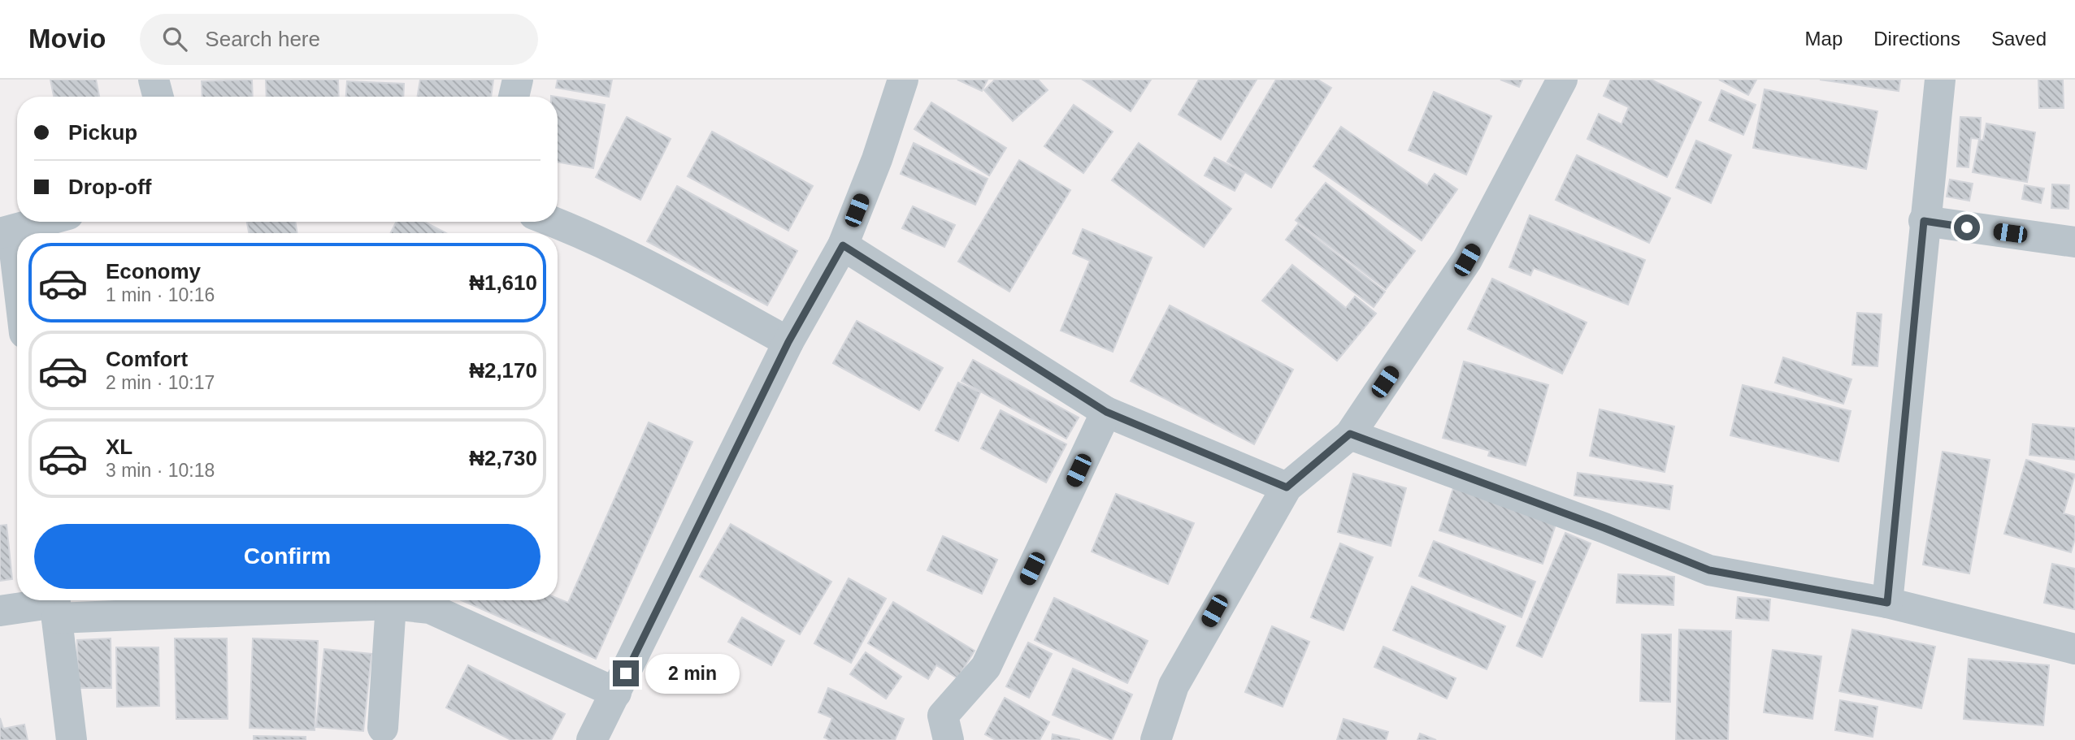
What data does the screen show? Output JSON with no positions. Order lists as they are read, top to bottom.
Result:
{
  "page": {
    "header": "Movio",
    "search": "Search here",
    "nav": ["Map", "Directions", "Saved"],
    "banner": ["Pickup", "Drop-off"],
    "list": [
      {
        "name": "Economy",
        "note": "1 min · 10:16",
        "value": "₦1,610"
      },
      {
        "name": "Comfort",
        "note": "2 min · 10:17",
        "value": "₦2,170"
      },
      {
        "name": "XL",
        "note": "3 min · 10:18",
        "value": "₦2,730"
      }
    ],
    "buttons": "Confirm",
    "bubble": "2 min"
  }
}
